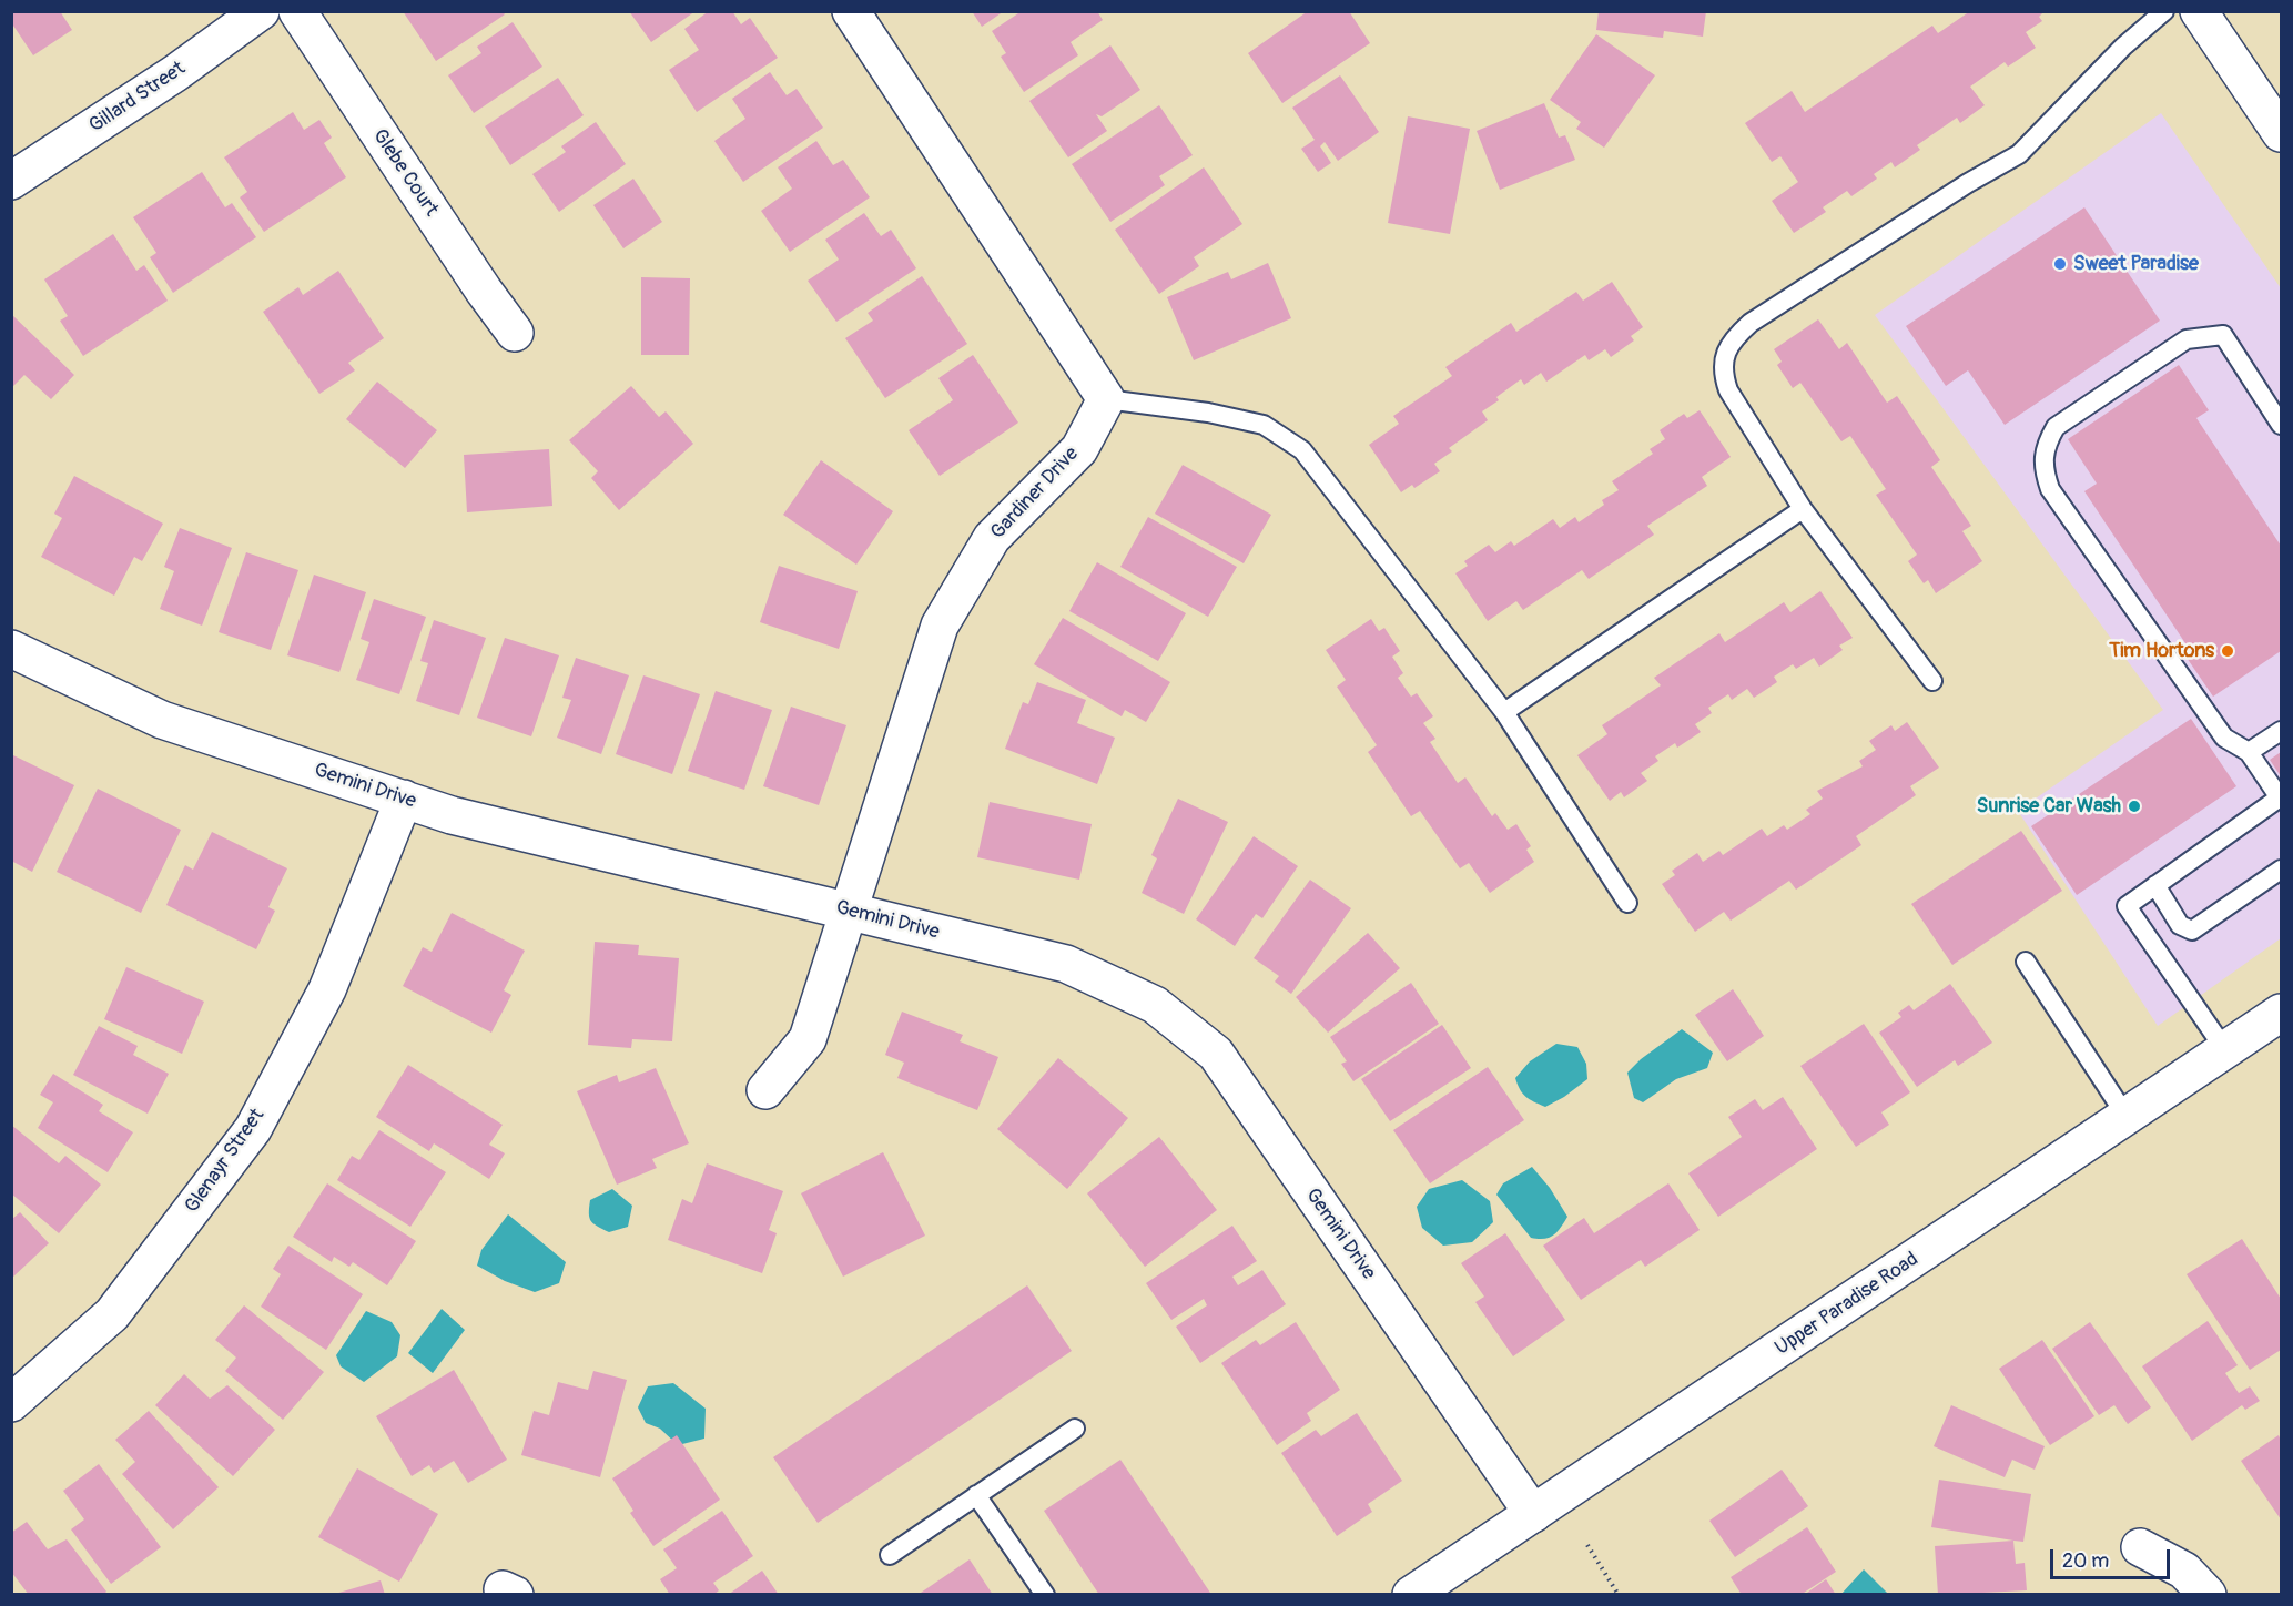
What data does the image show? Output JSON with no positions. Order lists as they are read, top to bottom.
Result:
{
  "streets": {
    "street": [
      "Gillard Street",
      "Glebe Court",
      "Gardiner Drive",
      "Gemini Drive",
      "Glenayr Street",
      "Upper Paradise Road"
    ]
  },
  "crossings": [
    ["Gardiner Drive", "Gemini Drive"],
    ["Gemini Drive", "Glenayr Street"],
    ["Gemini Drive", "Upper Paradise Road"]
  ],
  "places": ["Sweet Paradise", "Tim Hortons", "Sunrise Car Wash"],
  "scale_bar": "20 m"
}
